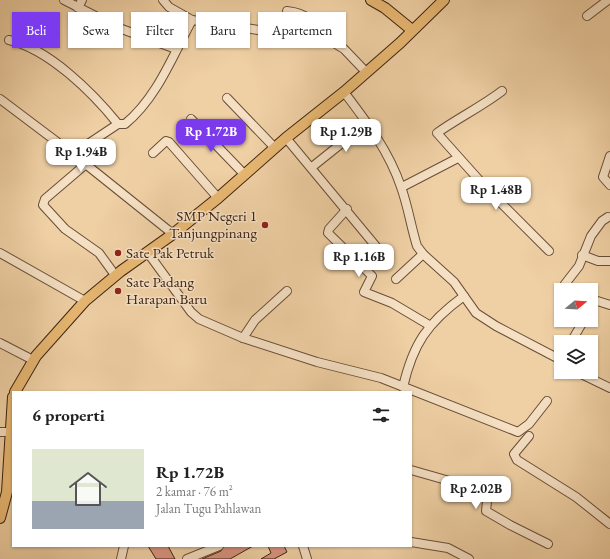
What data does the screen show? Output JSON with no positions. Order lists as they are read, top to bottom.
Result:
{
  "places": ["SMP Negeri 1 Tanjungpinang", "Sate Pak Petruk", "Sate Padang Harapan Baru"],
  "north": "right",
  "page": {
    "chip": [
      "Beli",
      "Sewa",
      "Filter",
      "Baru",
      "Apartemen"
    ],
    "price": [
      "Rp 1.72B",
      "Rp 1.29B",
      "Rp 1.94B",
      "Rp 1.48B",
      "Rp 1.16B",
      "Rp 2.02B"
    ],
    "heading": "6 properti",
    "list": [
      {
        "name": "Rp 1.72B",
        "note": "2 kamar · 76 m² · Jalan Tugu Pahlawan"
      }
    ]
  }
}
